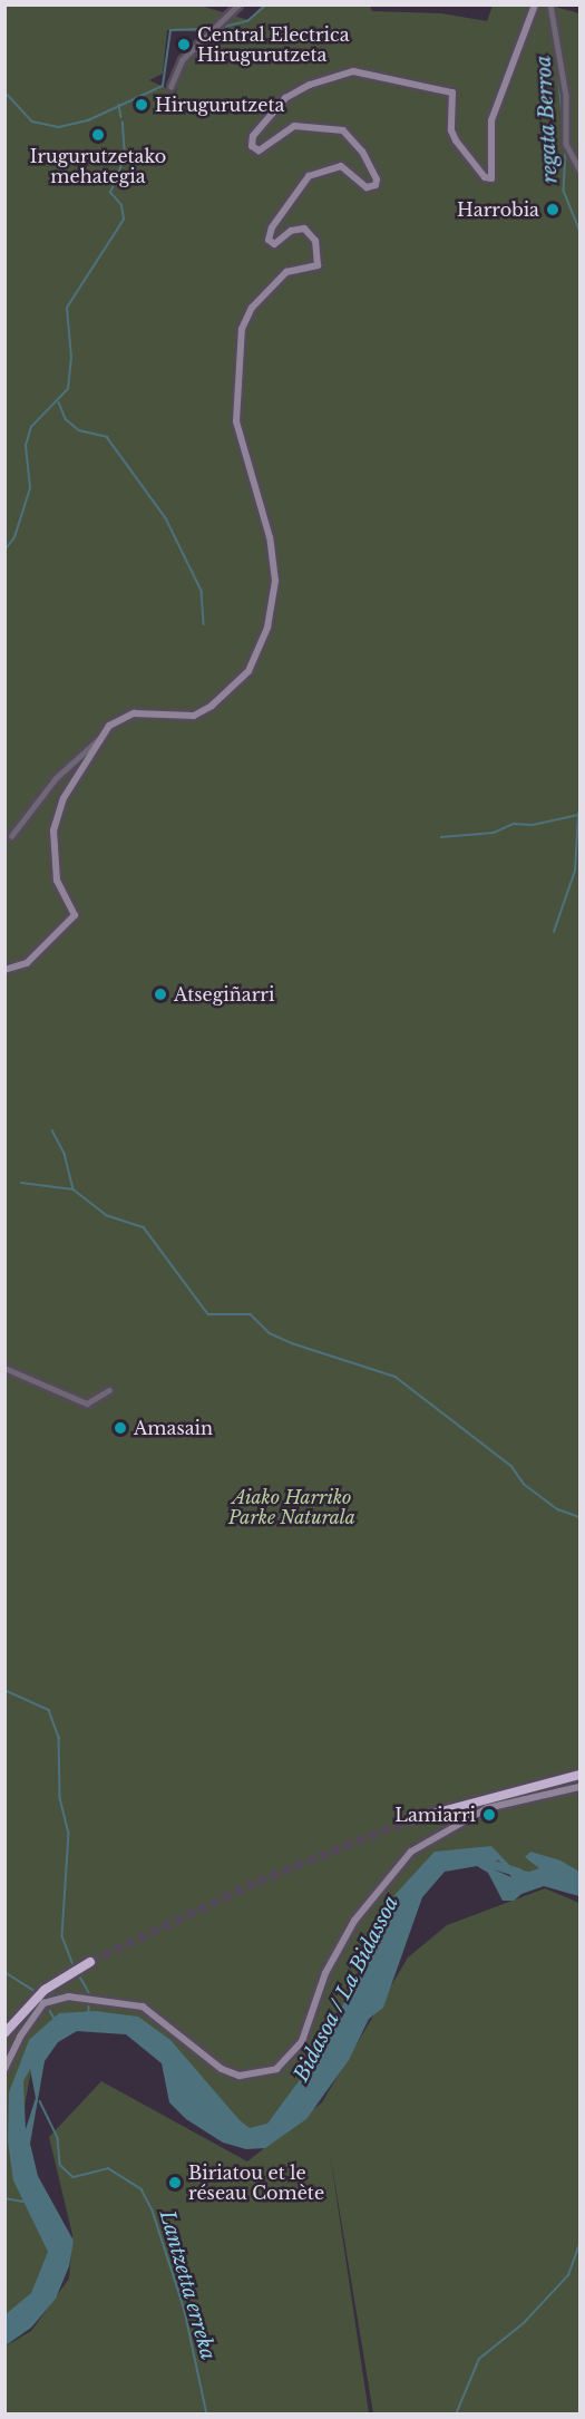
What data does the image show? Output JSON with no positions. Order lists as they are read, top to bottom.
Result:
{
  "water": ["regata Berroa", "Bidasoa / La Bidassoa", "Lantzetta erreka"],
  "parks": ["Aiako Harriko Parke Naturala"],
  "places": [
    "Central Electrica Hirugurutzeta",
    "Hirugurutzeta",
    "Irugurutzetako mehategia",
    "Harrobia",
    "Atsegiñarri",
    "Amasain",
    "Lamiarri",
    "Biriatou et le réseau Comète"
  ]
}
